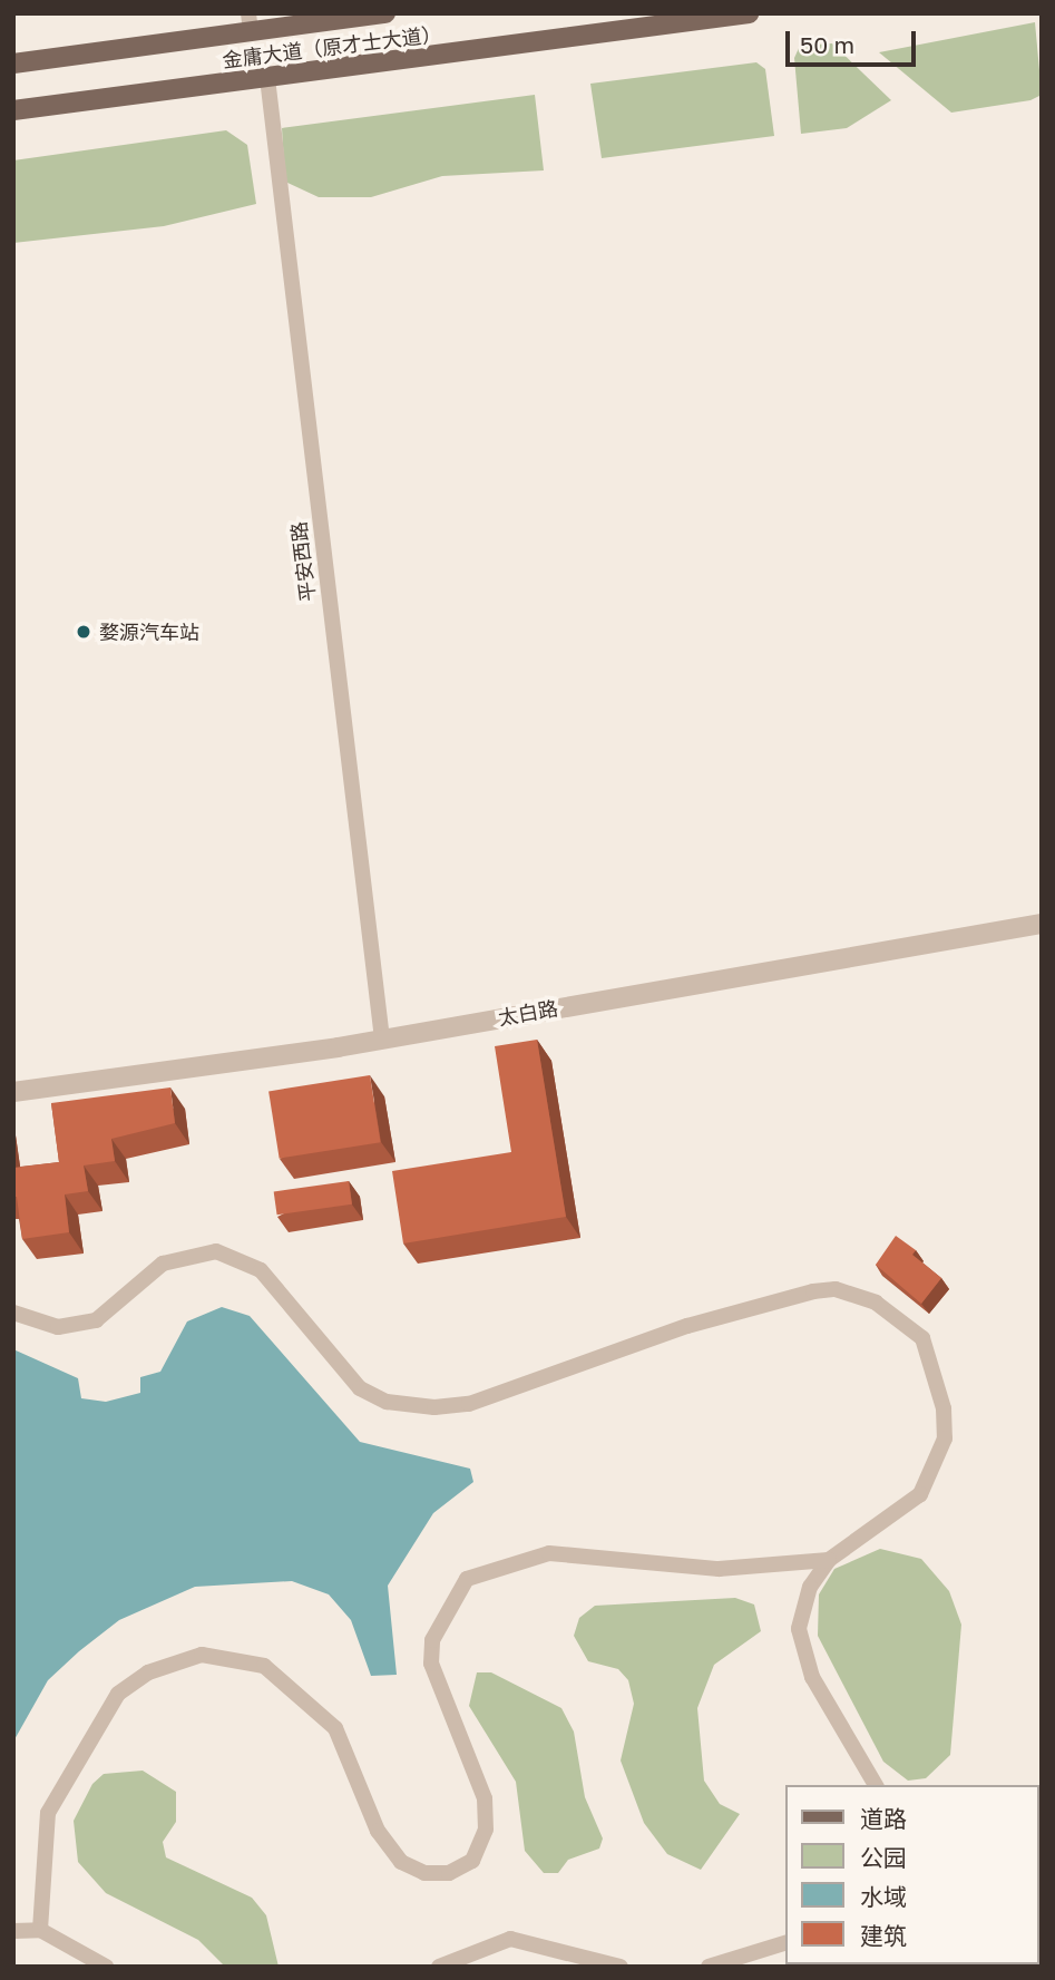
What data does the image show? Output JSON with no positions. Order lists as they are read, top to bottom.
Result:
{
  "streets": {
    "main road": ["金庸大道（原才士大道）"],
    "street": ["平安西路", "太白路"]
  },
  "crossings": [
    ["金庸大道（原才士大道）", "平安西路"],
    ["平安西路", "太白路"]
  ],
  "places": ["婺源汽车站"],
  "legend": [
    "道路",
    "公园",
    "水域",
    "建筑"
  ],
  "scale_bar": "50 m"
}
